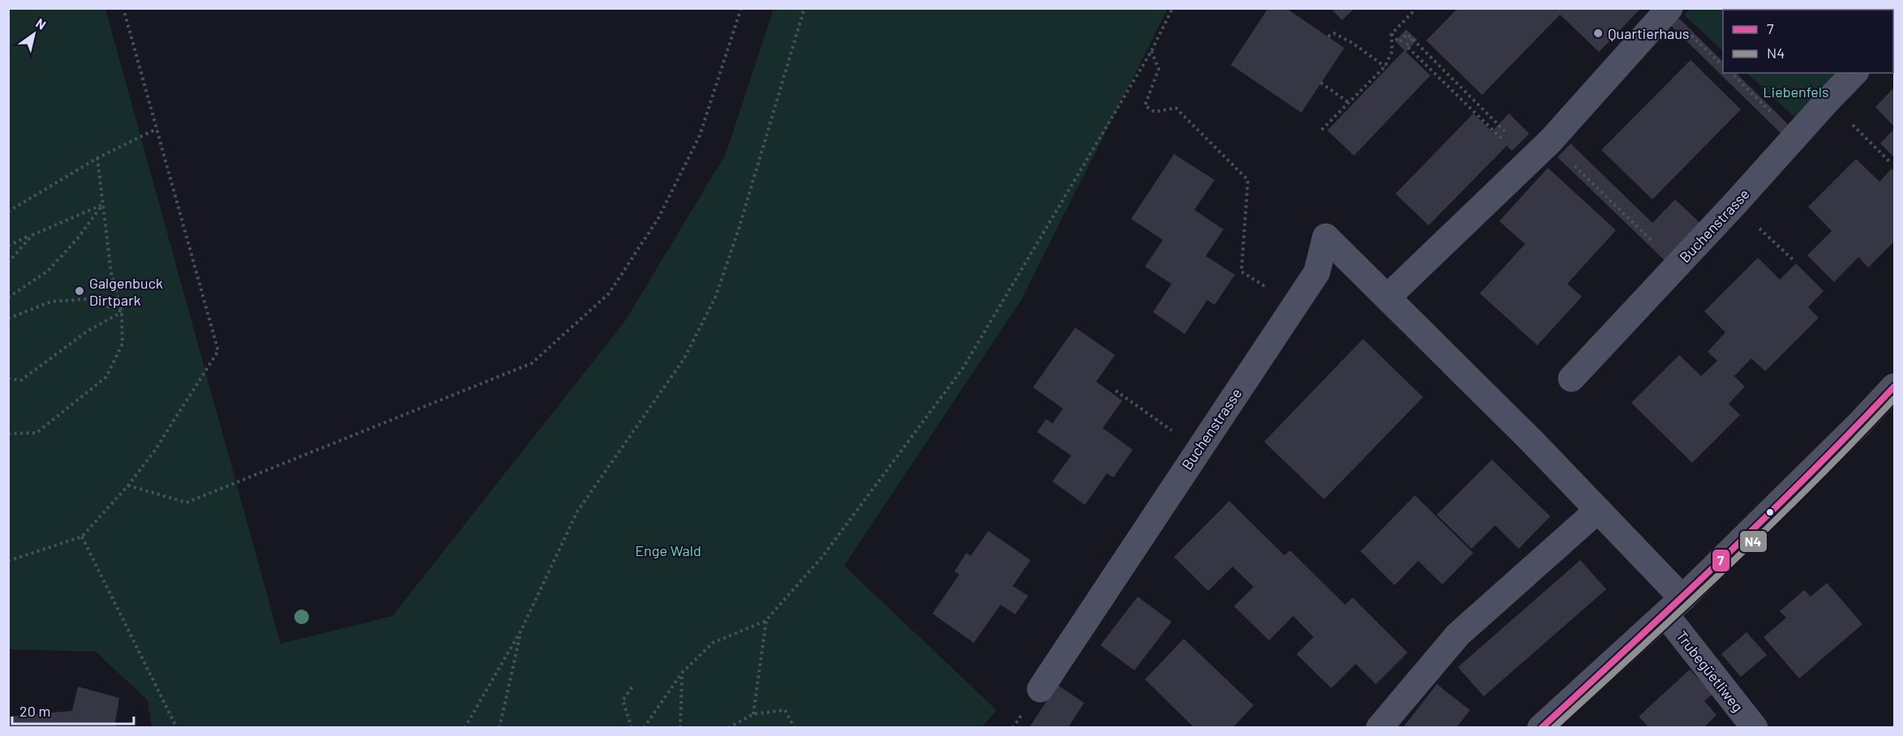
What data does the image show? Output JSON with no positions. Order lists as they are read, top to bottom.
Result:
{
  "streets": {
    "street": ["Buchenstrasse", "Trubegüetliweg"]
  },
  "crossings": [
    ["Buchenstrasse", "Trubegüetliweg"]
  ],
  "parks": ["Liebenfels", "Enge Wald"],
  "places": ["Quartierhaus", "Galgenbuck Dirtpark"],
  "lines": ["transit line 7", "transit line N4"],
  "legend": ["7", "N4"],
  "scale_bar": "20 m",
  "north": "top right"
}
